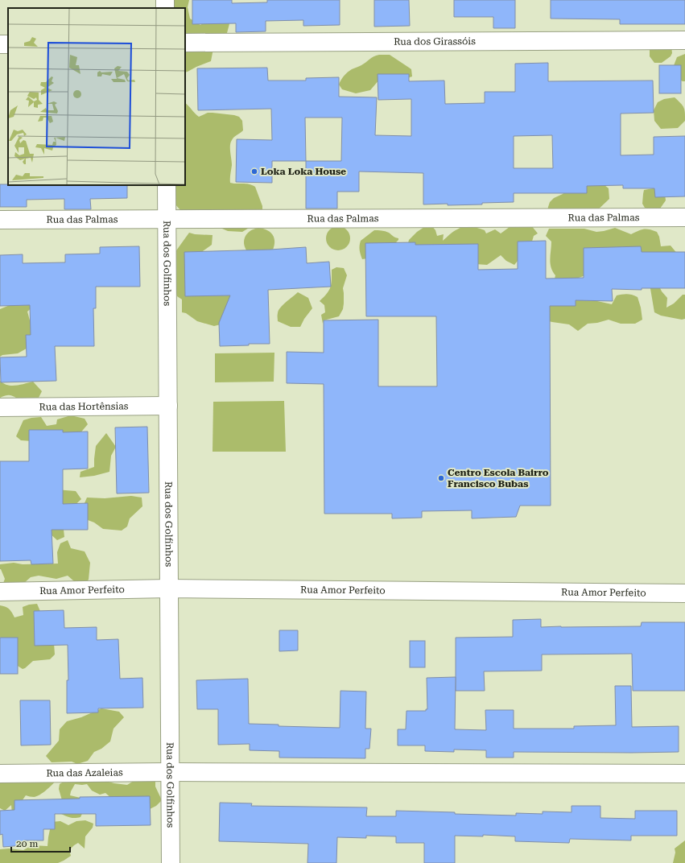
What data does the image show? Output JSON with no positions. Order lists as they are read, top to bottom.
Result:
{
  "streets": {
    "street": [
      "Rua dos Girassóis",
      "Rua das Palmas",
      "Rua dos Golfinhos",
      "Rua das Hortênsias",
      "Rua Amor Perfeito",
      "Rua das Azaleias"
    ]
  },
  "crossings": [
    ["Rua das Palmas", "Rua dos Golfinhos"],
    ["Rua dos Golfinhos", "Rua das Hortênsias"],
    ["Rua dos Golfinhos", "Rua Amor Perfeito"],
    ["Rua dos Golfinhos", "Rua das Azaleias"]
  ],
  "places": ["Loka Loka House", "Centro Escola Bairro Francisco Bubas"],
  "scale_bar": "20 m"
}
